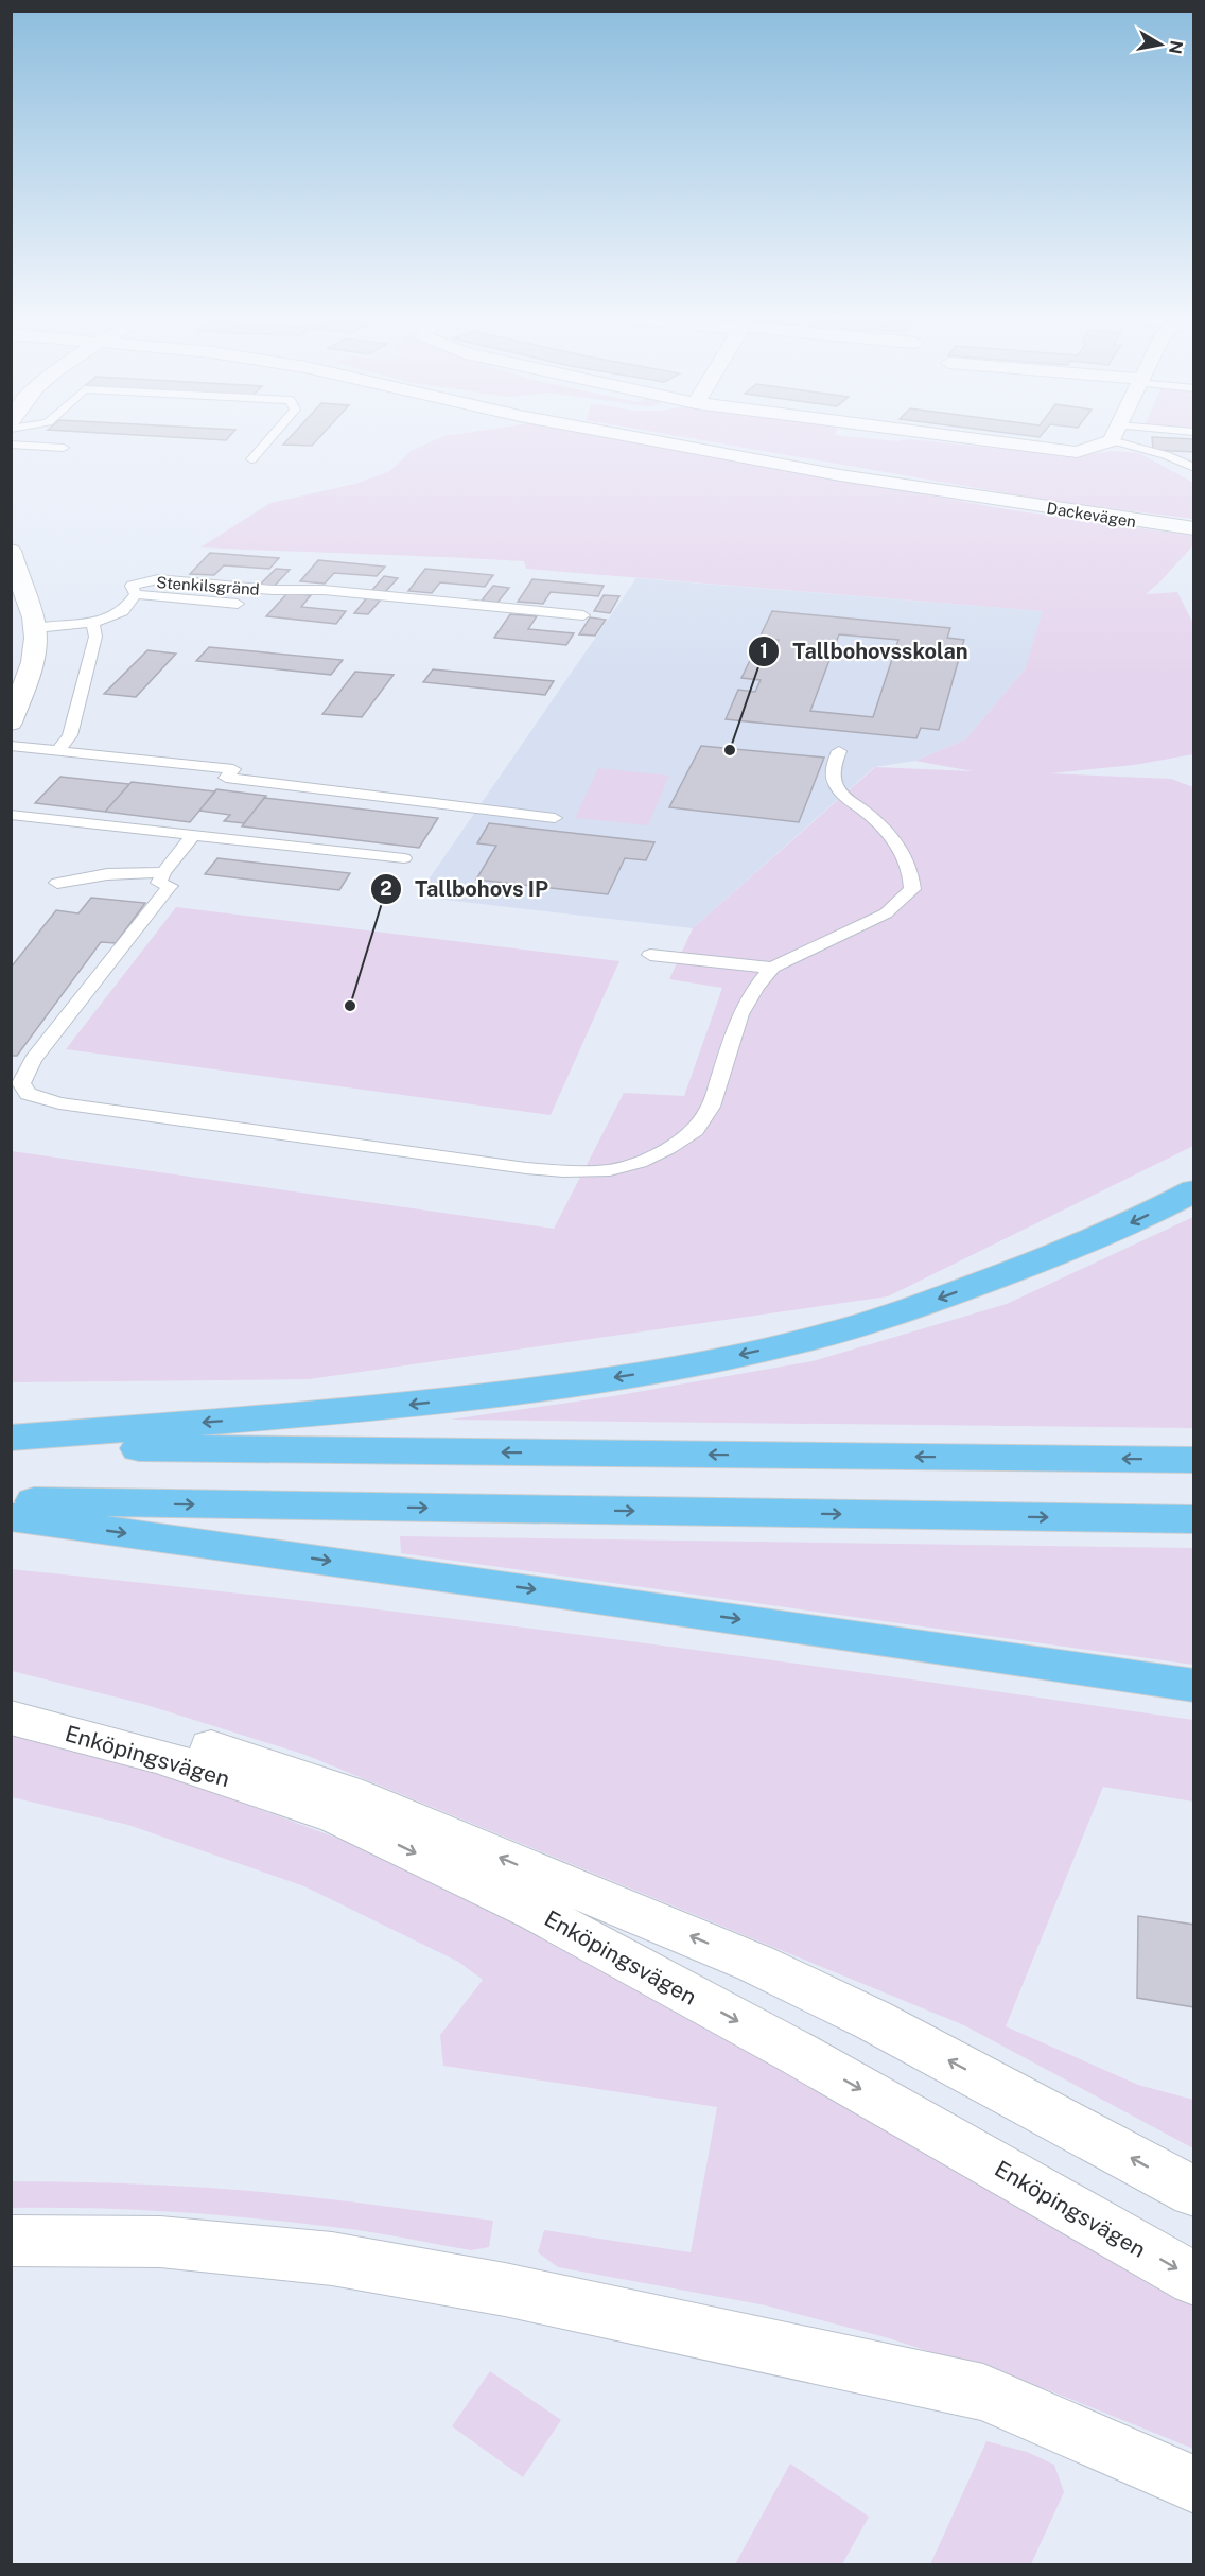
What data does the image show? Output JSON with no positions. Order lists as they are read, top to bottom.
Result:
{
  "streets": {
    "street": ["Dackevägen", "Enköpingsvägen"],
    "lane": ["Stenkilsgränd"]
  },
  "places": ["Tallbohovsskolan", "Tallbohovs IP"],
  "north": "right"
}
